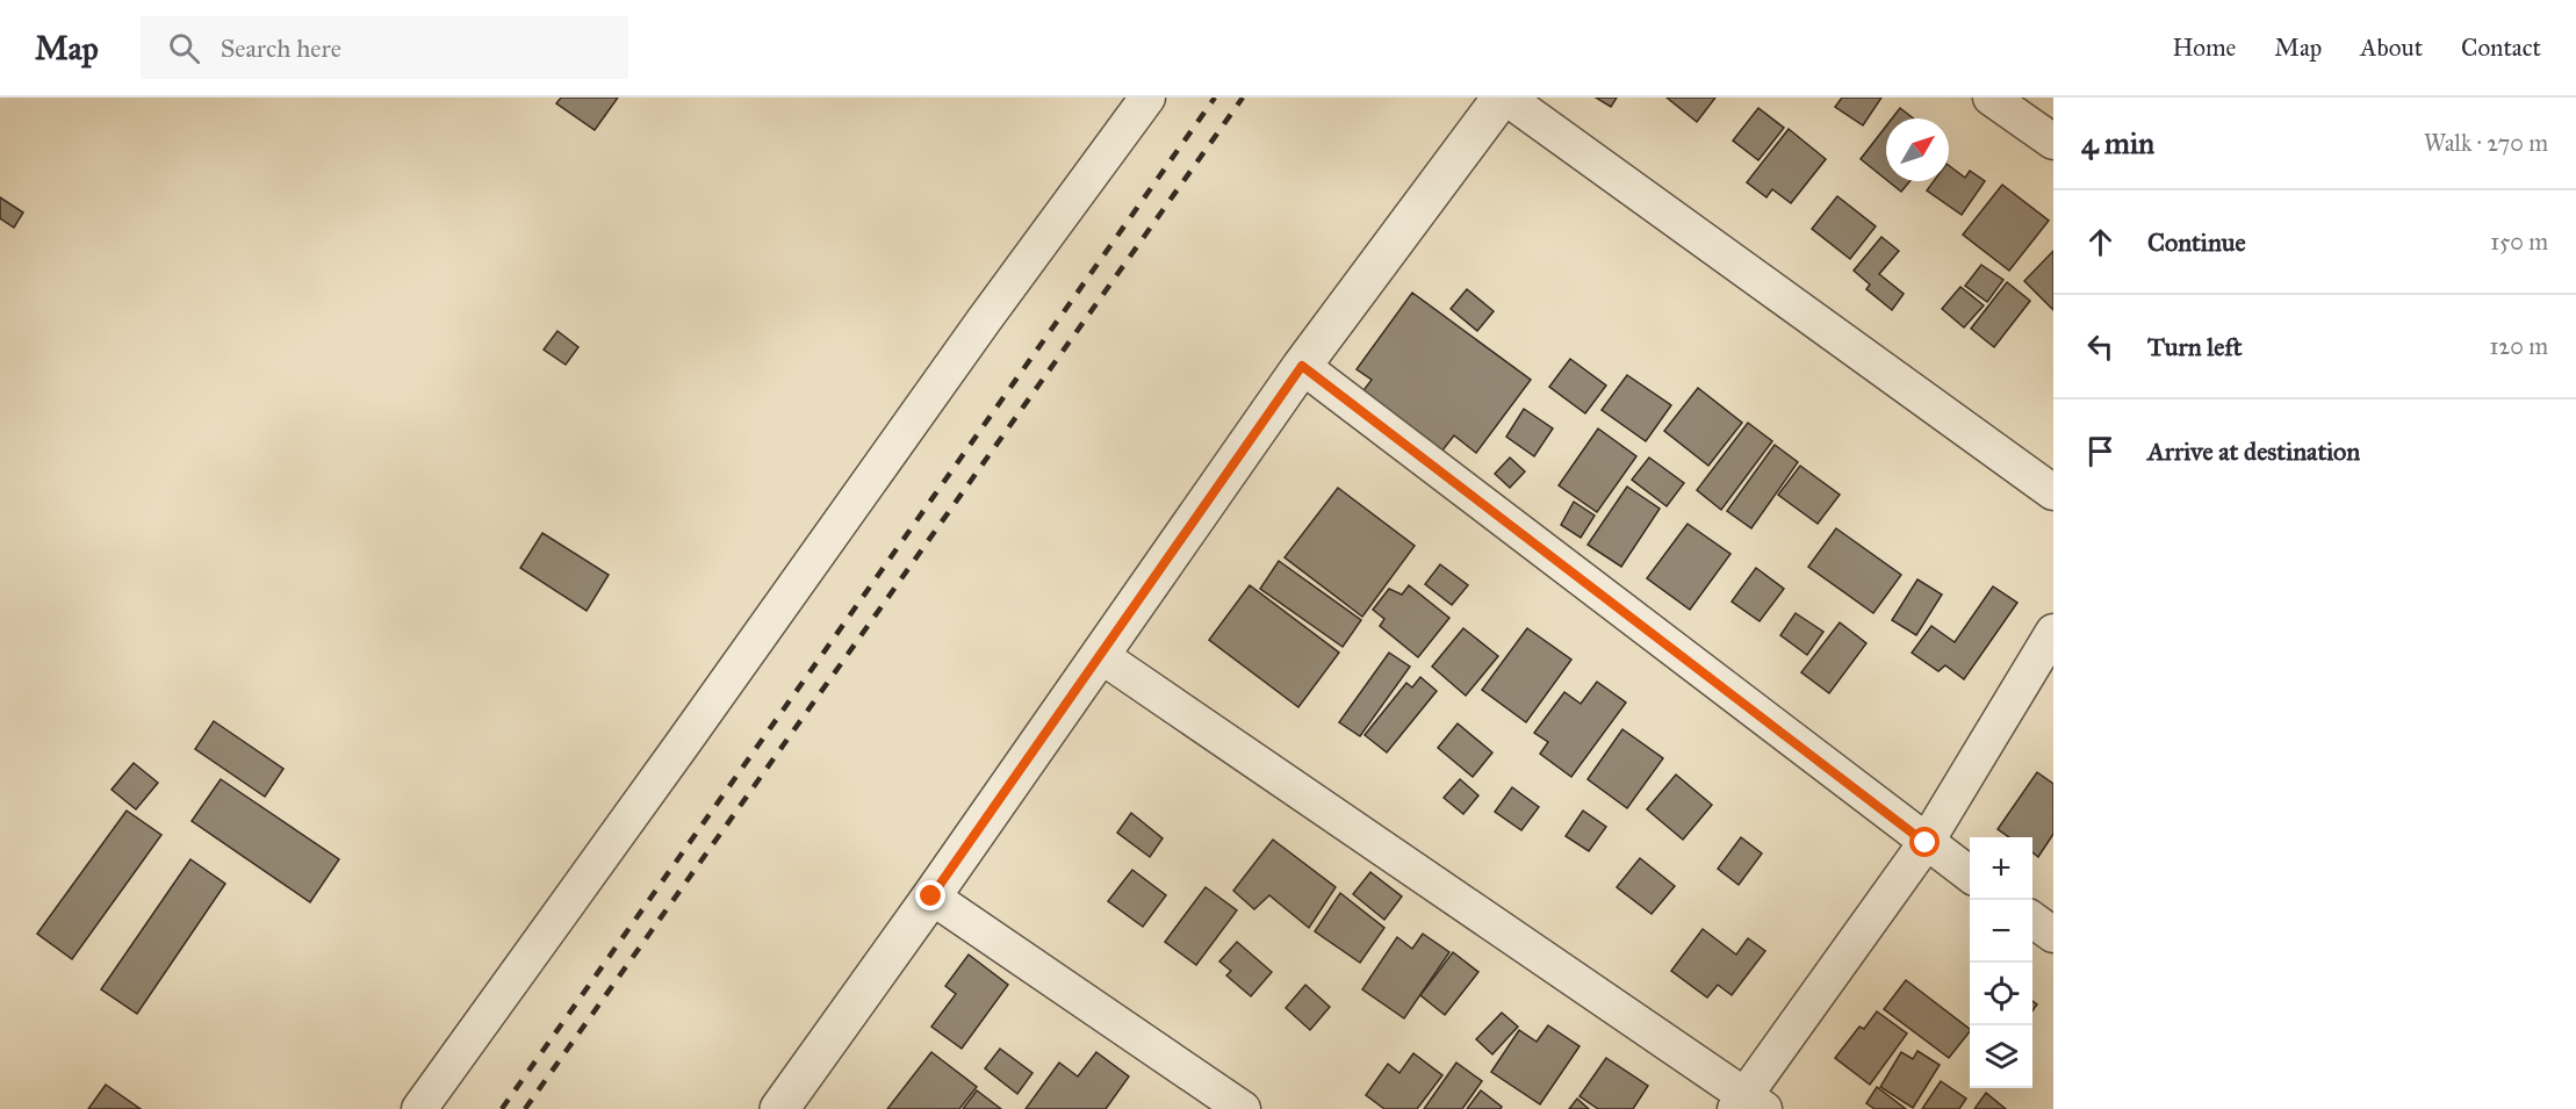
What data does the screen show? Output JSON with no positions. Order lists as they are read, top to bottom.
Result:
{
  "north": "top right",
  "page": {
    "header": "Map",
    "search": "Search here",
    "nav": [
      "Home",
      "Map",
      "About",
      "Contact"
    ],
    "heading": ["4 min", "Walk · 270 m"],
    "list": [
      ["Continue", "150 m"],
      ["Turn left", "120 m"],
      "Arrive at destination"
    ],
    "map_buttons": ["+", "−"]
  }
}
